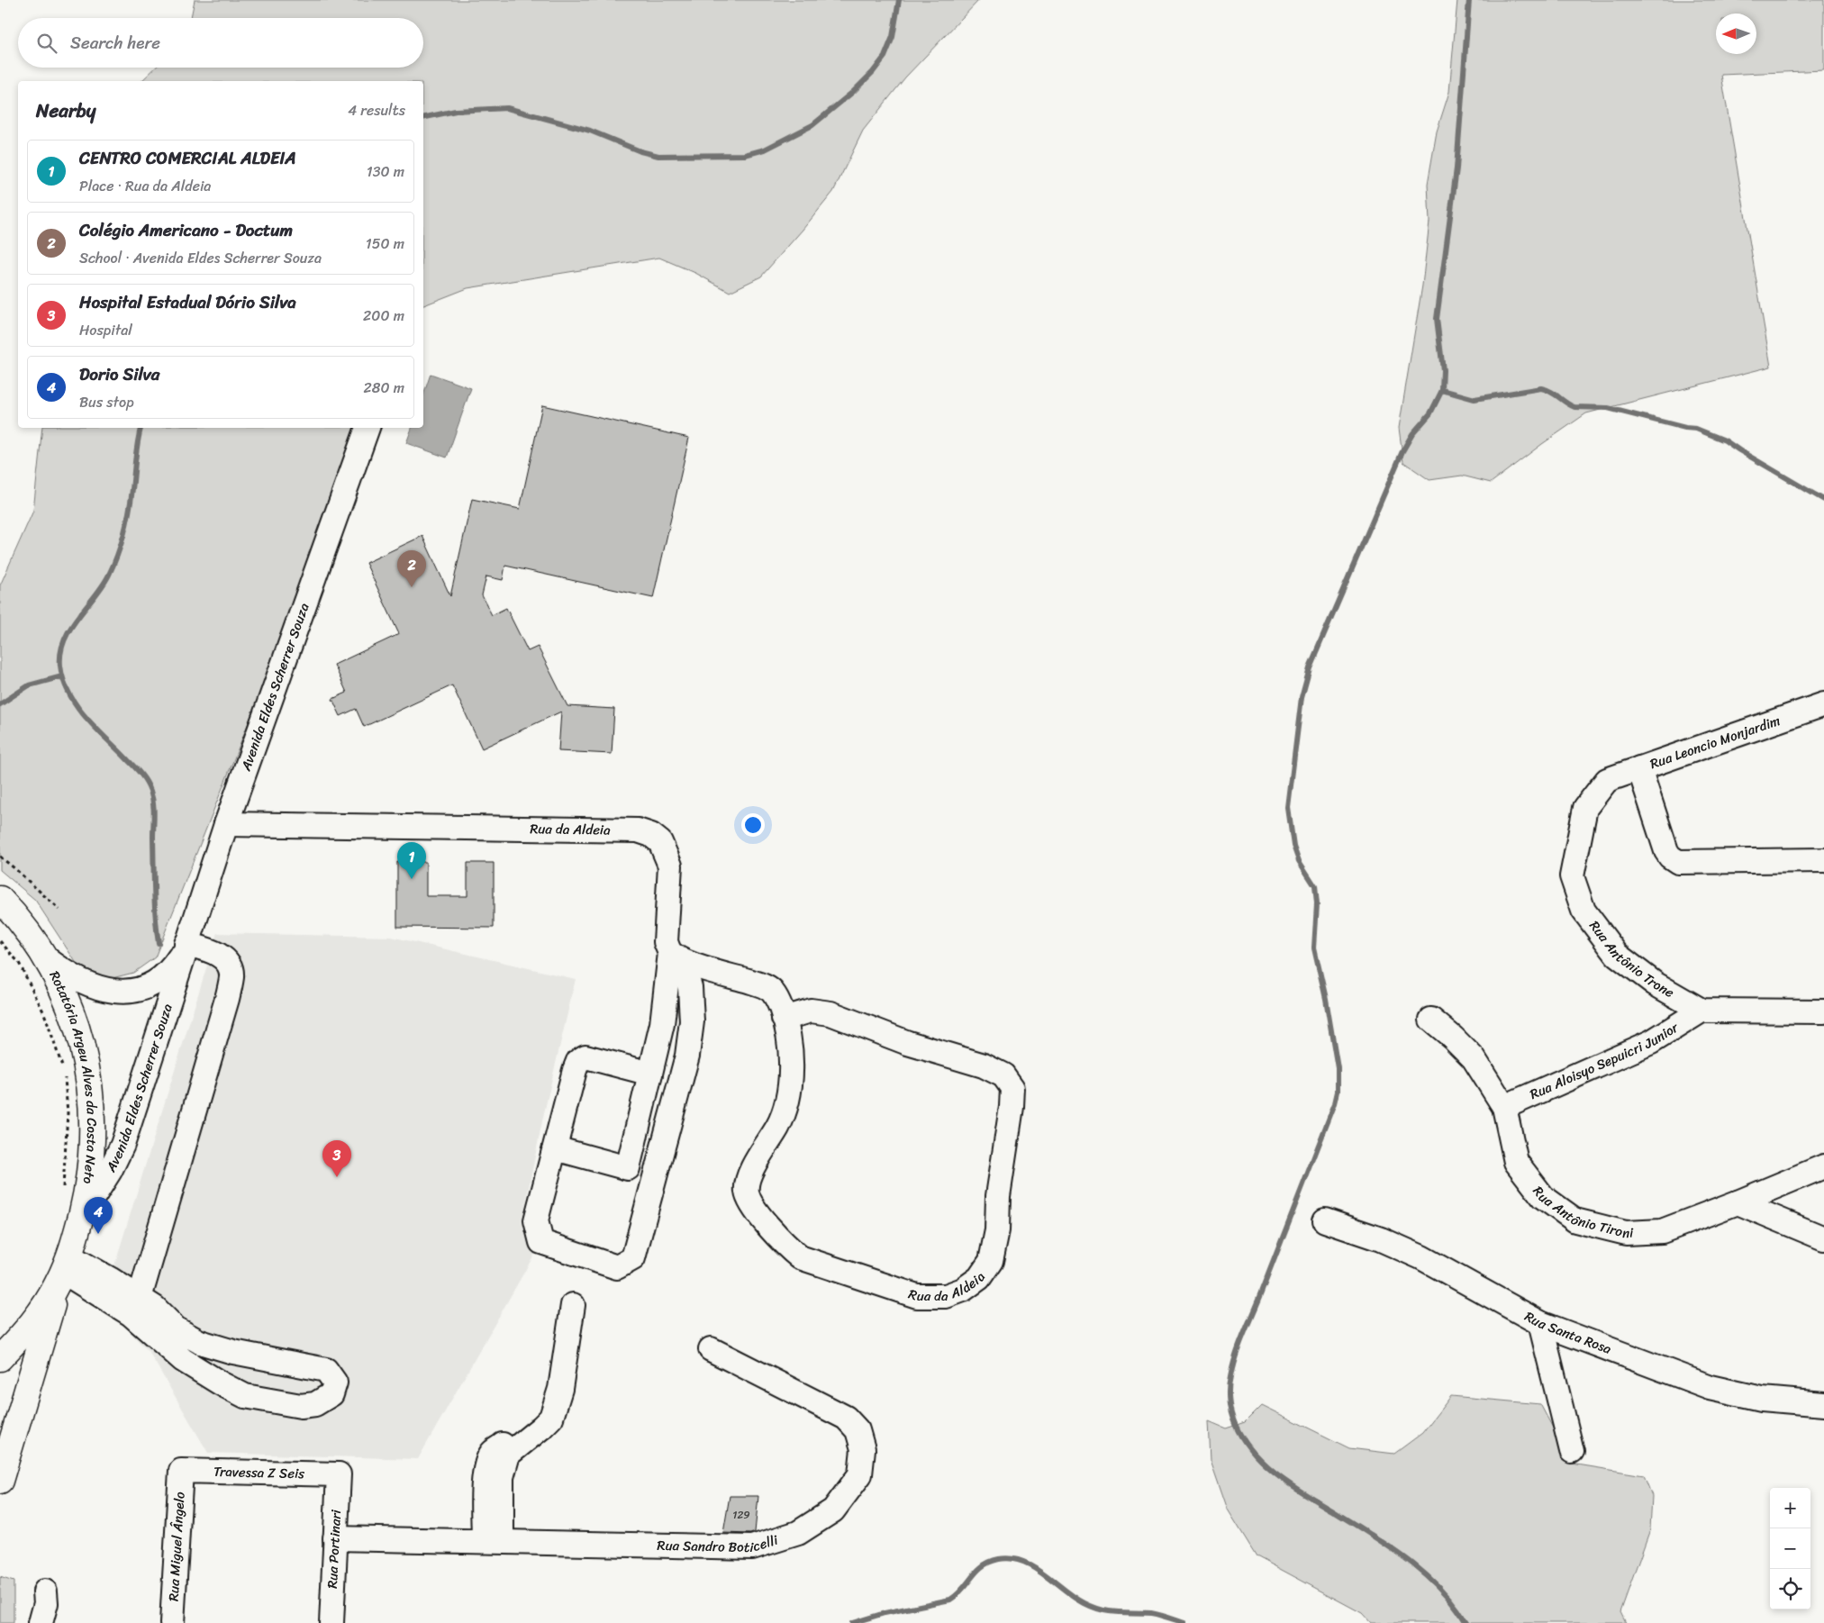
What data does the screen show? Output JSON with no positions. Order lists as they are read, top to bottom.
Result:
{
  "streets": {
    "main road": ["Rotatória Argeu Alves da Costa Neto"],
    "street": [
      "Avenida Eldes Scherrer Souza",
      "Rua Leoncio Monjardim",
      "Rua da Aldeia",
      "Rua Antônio Trone",
      "Rua Aloisyo Sepuicri Junior",
      "Rua Antônio Tironi",
      "Rua Santa Rosa",
      "Travessa Z Seis",
      "Rua Sandro Boticelli",
      "Rua Miguel Ângelo",
      "Rua Portinari"
    ]
  },
  "crossings": [
    ["Avenida Eldes Scherrer Souza", "Rua da Aldeia"],
    ["Avenida Eldes Scherrer Souza", "Rotatória Argeu Alves da Costa Neto"],
    ["Rua Leoncio Monjardim", "Rua Antônio Trone"],
    ["Rua Antônio Trone", "Rua Aloisyo Sepuicri Junior"],
    ["Rua Aloisyo Sepuicri Junior", "Rua Antônio Tironi"],
    ["Travessa Z Seis", "Rua Miguel Ângelo"],
    ["Travessa Z Seis", "Rua Portinari"],
    ["Rua Sandro Boticelli", "Rua Portinari"]
  ],
  "house_numbers": ["129"],
  "north": "left",
  "page": {
    "search": "Search here",
    "heading": ["Nearby", "4 results"],
    "list": [
      {
        "mark": "1",
        "name": "CENTRO COMERCIAL ALDEIA",
        "note": "Place · Rua da Aldeia",
        "value": "130 m"
      },
      {
        "mark": "2",
        "name": "Colégio Americano - Doctum",
        "note": "School · Avenida Eldes Scherrer Souza",
        "value": "150 m"
      },
      {
        "mark": "3",
        "name": "Hospital Estadual Dório Silva",
        "note": "Hospital",
        "value": "200 m"
      },
      {
        "mark": "4",
        "name": "Dorio Silva",
        "note": "Bus stop",
        "value": "280 m"
      }
    ],
    "pins": [
      "2",
      "1",
      "3",
      "4"
    ],
    "map_buttons": ["+", "−"]
  }
}
